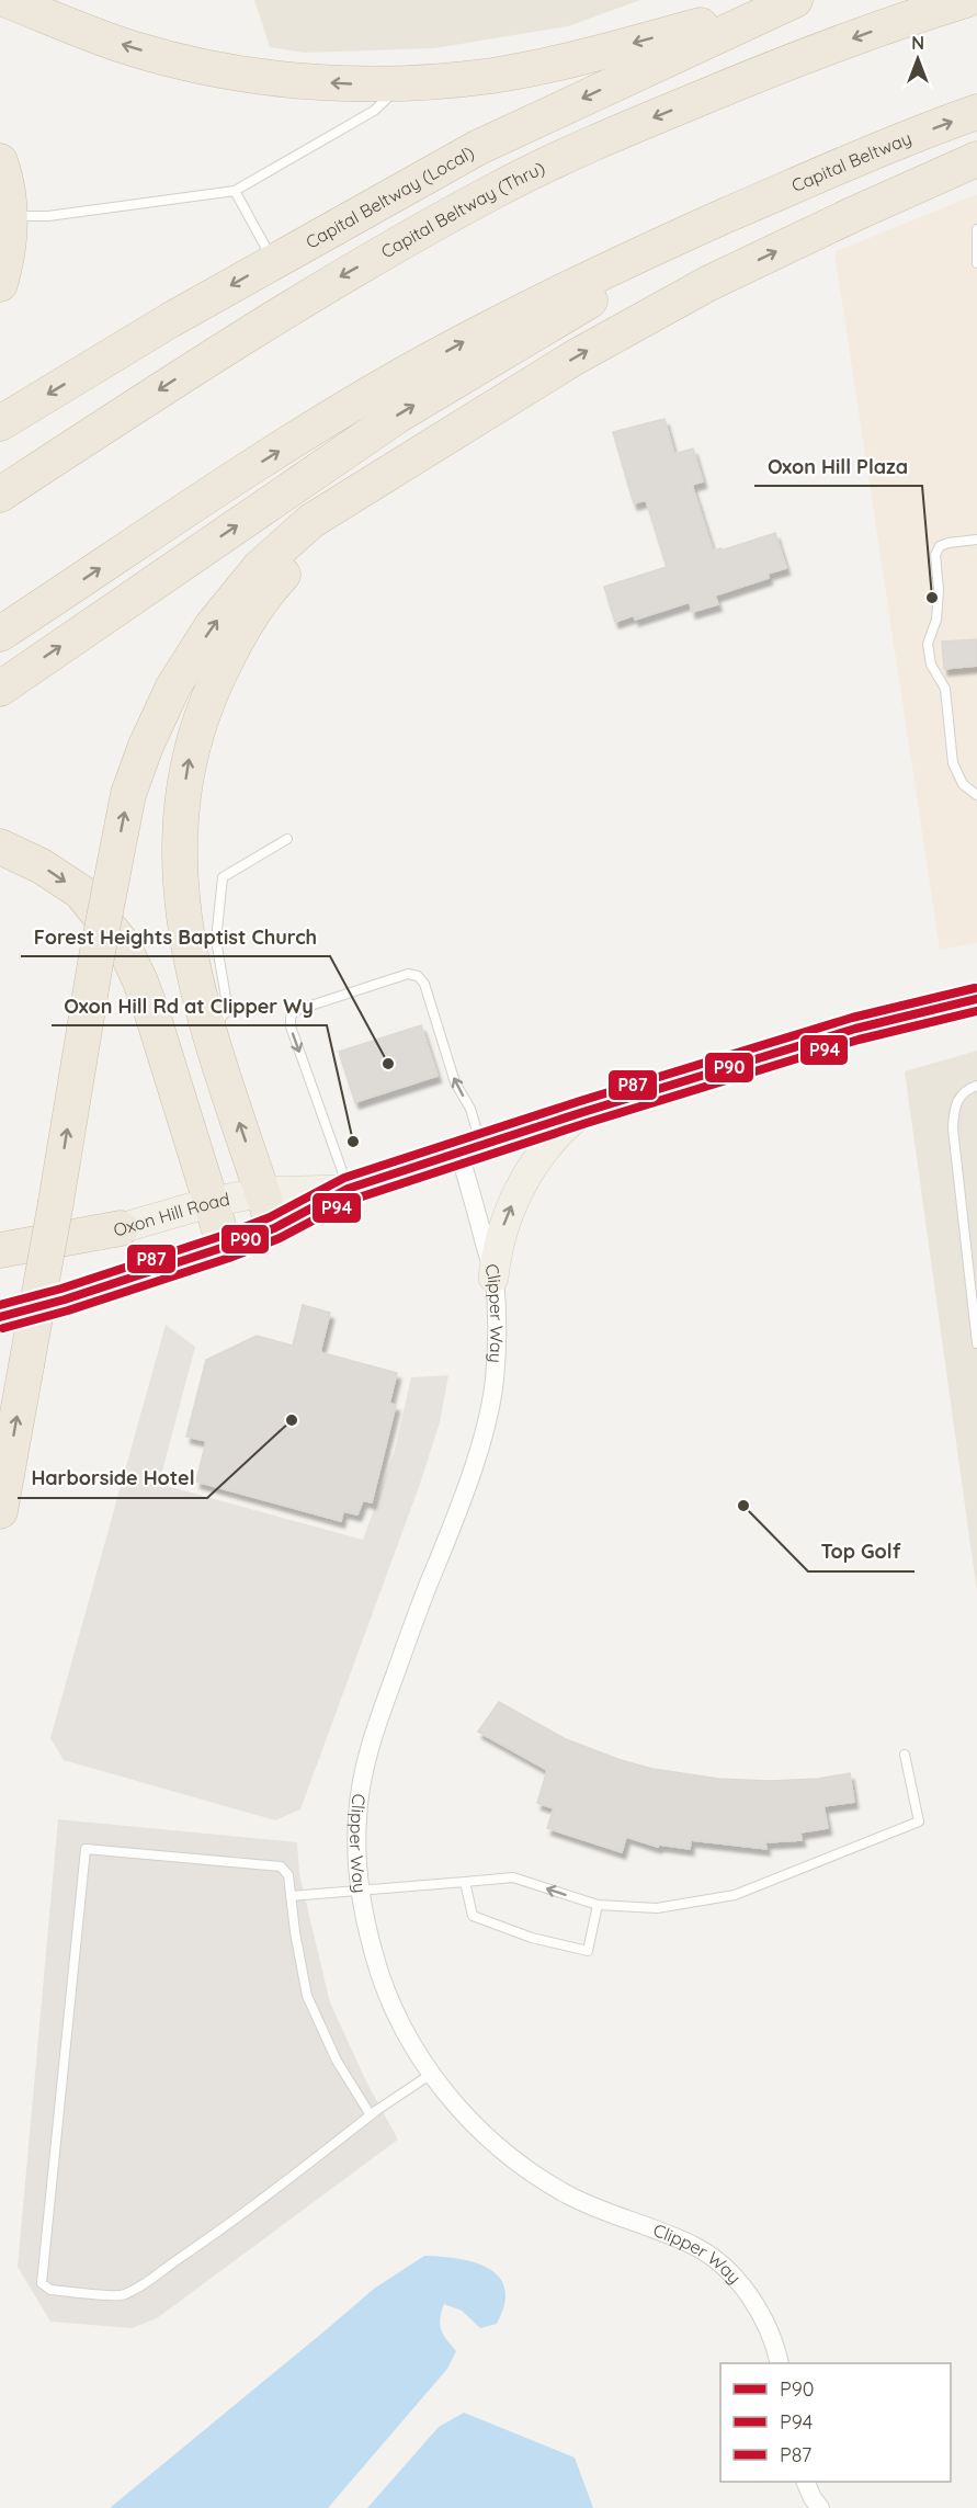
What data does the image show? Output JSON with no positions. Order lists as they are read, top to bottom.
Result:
{
  "streets": {
    "highway": ["Capital Beltway", "Capital Beltway (Local)", "Capital Beltway (Thru)"],
    "main road": ["Oxon Hill Road"],
    "street": ["Clipper Way"]
  },
  "crossings": [
    ["Oxon Hill Road", "Clipper Way"]
  ],
  "places": [
    "Oxon Hill Plaza",
    "Forest Heights Baptist Church",
    "Oxon Hill Rd at Clipper Wy",
    "Harborside Hotel",
    "Top Golf"
  ],
  "lines": ["transit line P87", "transit line P90", "transit line P94"],
  "legend": ["P90", "P94", "P87"],
  "north": "top"
}
